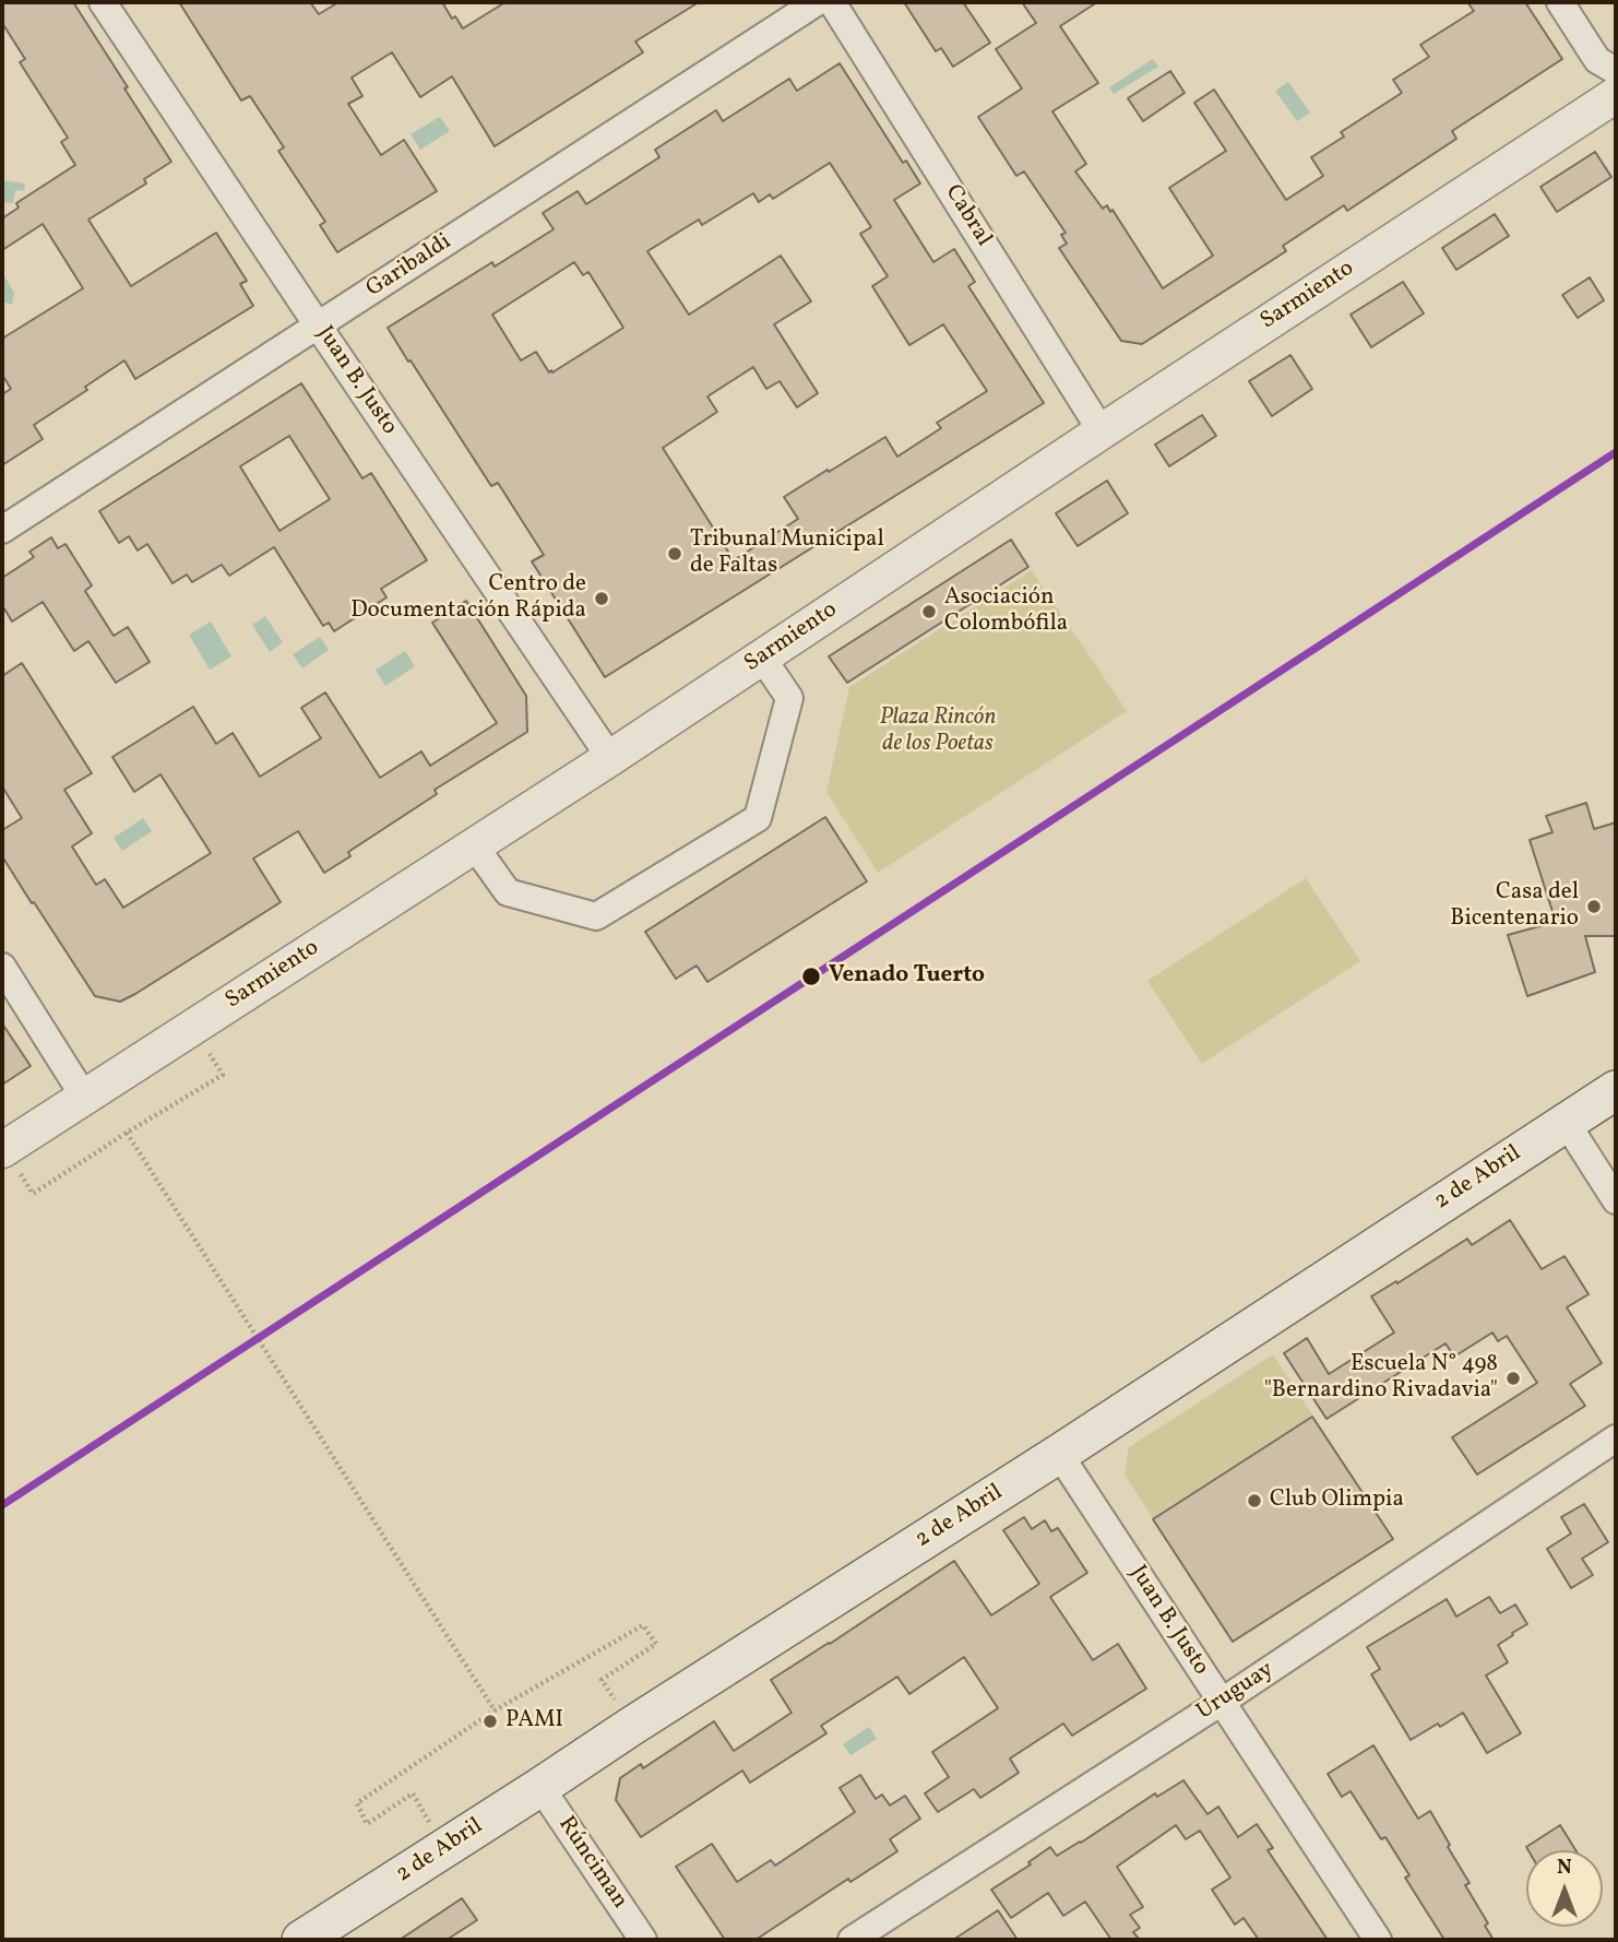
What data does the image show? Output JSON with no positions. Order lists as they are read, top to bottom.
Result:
{
  "streets": {
    "main road": ["2 de Abril"],
    "street": [
      "Cabral",
      "Garibaldi",
      "Sarmiento",
      "Juan B. Justo",
      "Uruguay",
      "Rúnciman"
    ]
  },
  "crossings": [
    ["Cabral", "Sarmiento"],
    ["Garibaldi", "Juan B. Justo"],
    ["Sarmiento", "Juan B. Justo"],
    ["Juan B. Justo", "2 de Abril"],
    ["Juan B. Justo", "Uruguay"],
    ["2 de Abril", "Rúnciman"]
  ],
  "parks": ["Plaza Rincón de los Poetas"],
  "places": [
    "Tribunal Municipal de Faltas",
    "Centro de Documentación Rápida",
    "Asociación Colombófila",
    "Casa del Bicentenario",
    "Venado Tuerto",
    "Escuela N° 498 \"Bernardino Rivadavia\"",
    "Club Olimpia",
    "PAMI"
  ],
  "north": "top"
}
